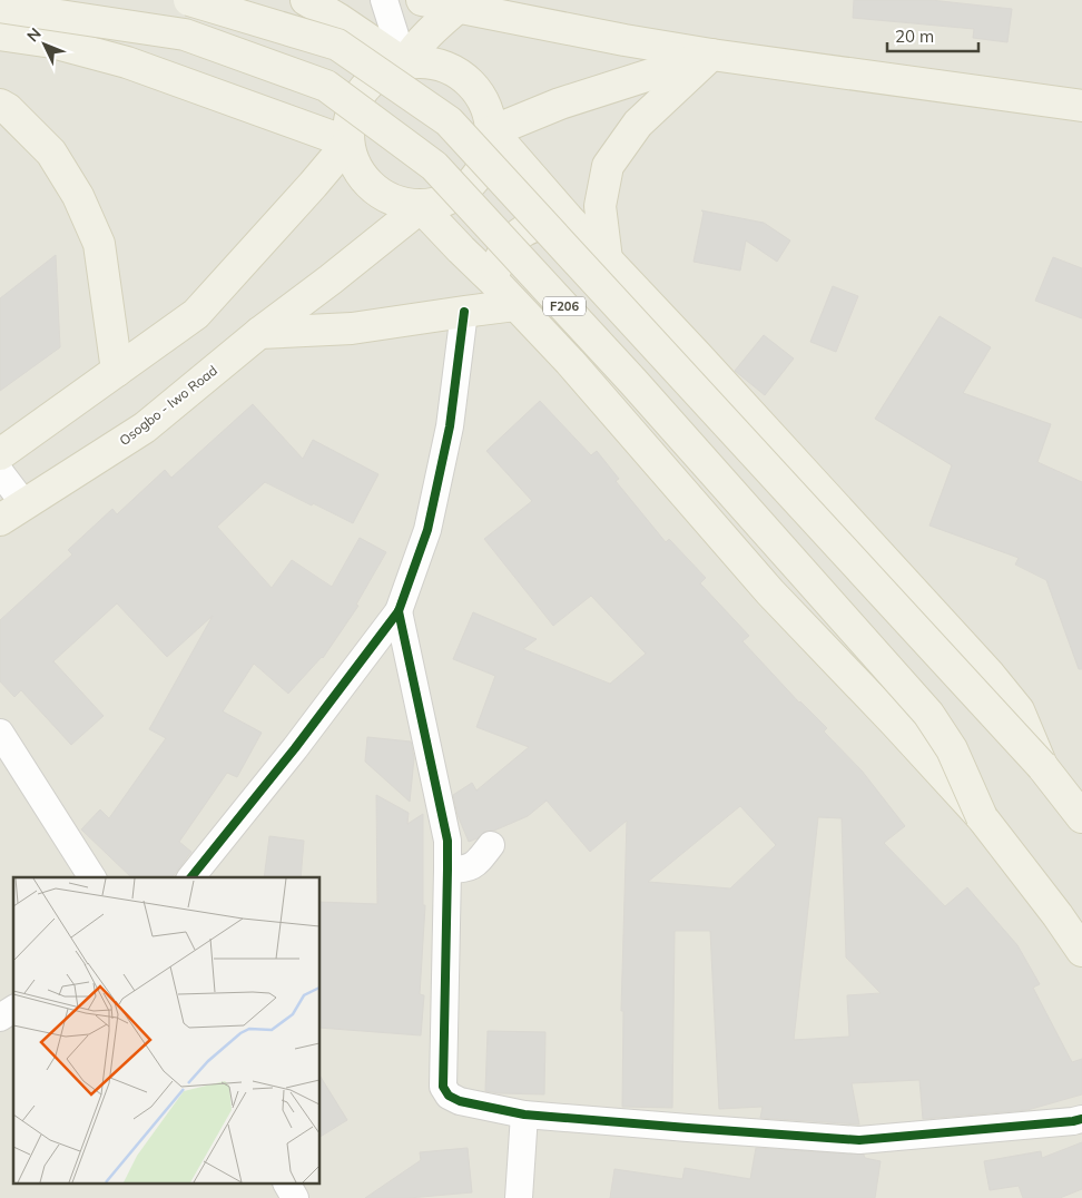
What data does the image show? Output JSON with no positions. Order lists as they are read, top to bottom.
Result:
{
  "streets": {
    "main road": ["F206", "Osogbo - Iwo Road"]
  },
  "scale_bar": "20 m",
  "north": "top left"
}
